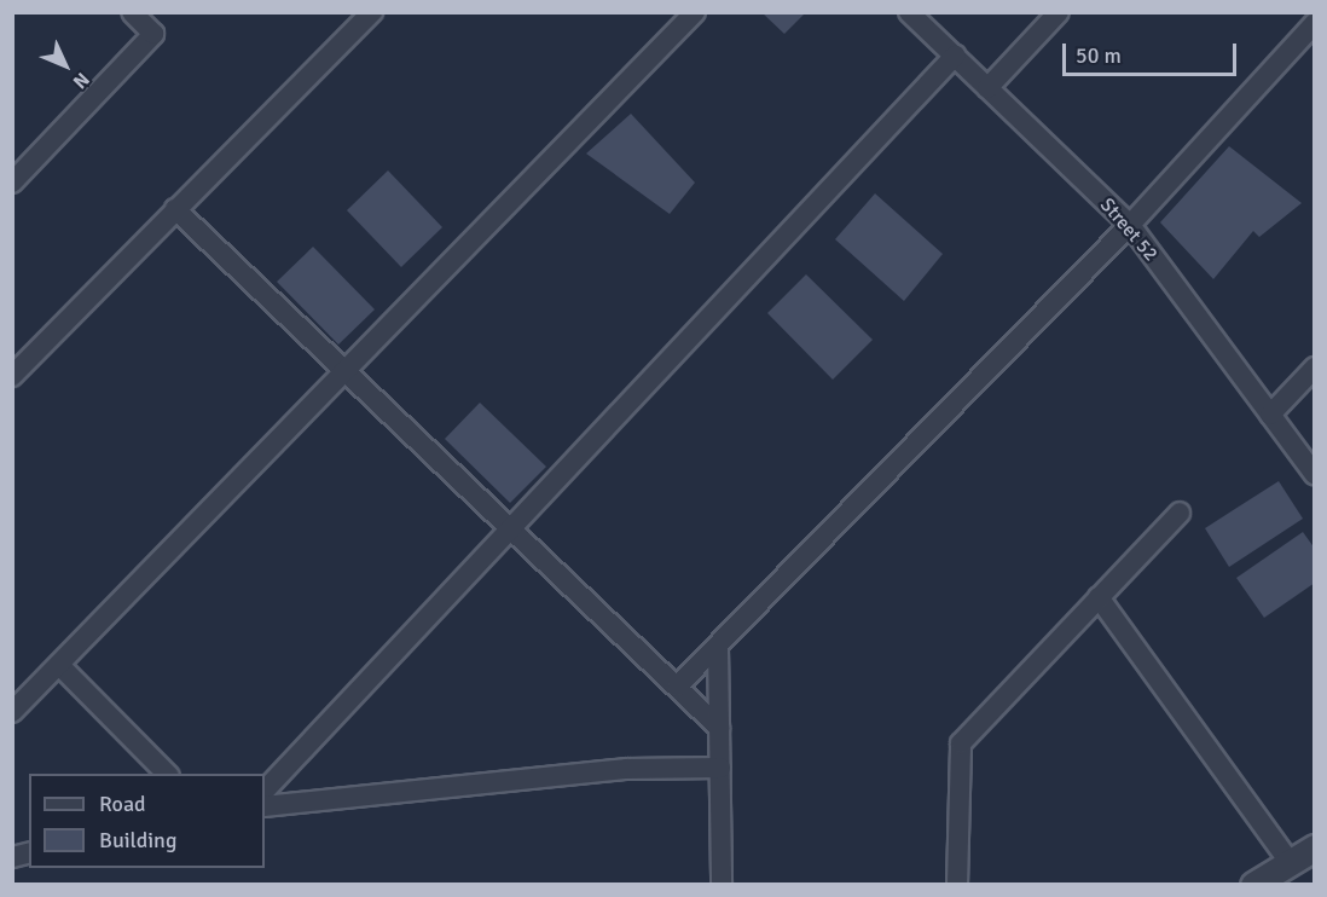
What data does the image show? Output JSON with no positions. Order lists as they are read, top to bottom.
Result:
{
  "streets": {
    "street": ["Street 52"]
  },
  "legend": ["Road", "Building"],
  "scale_bar": "50 m",
  "north": "bottom right"
}
